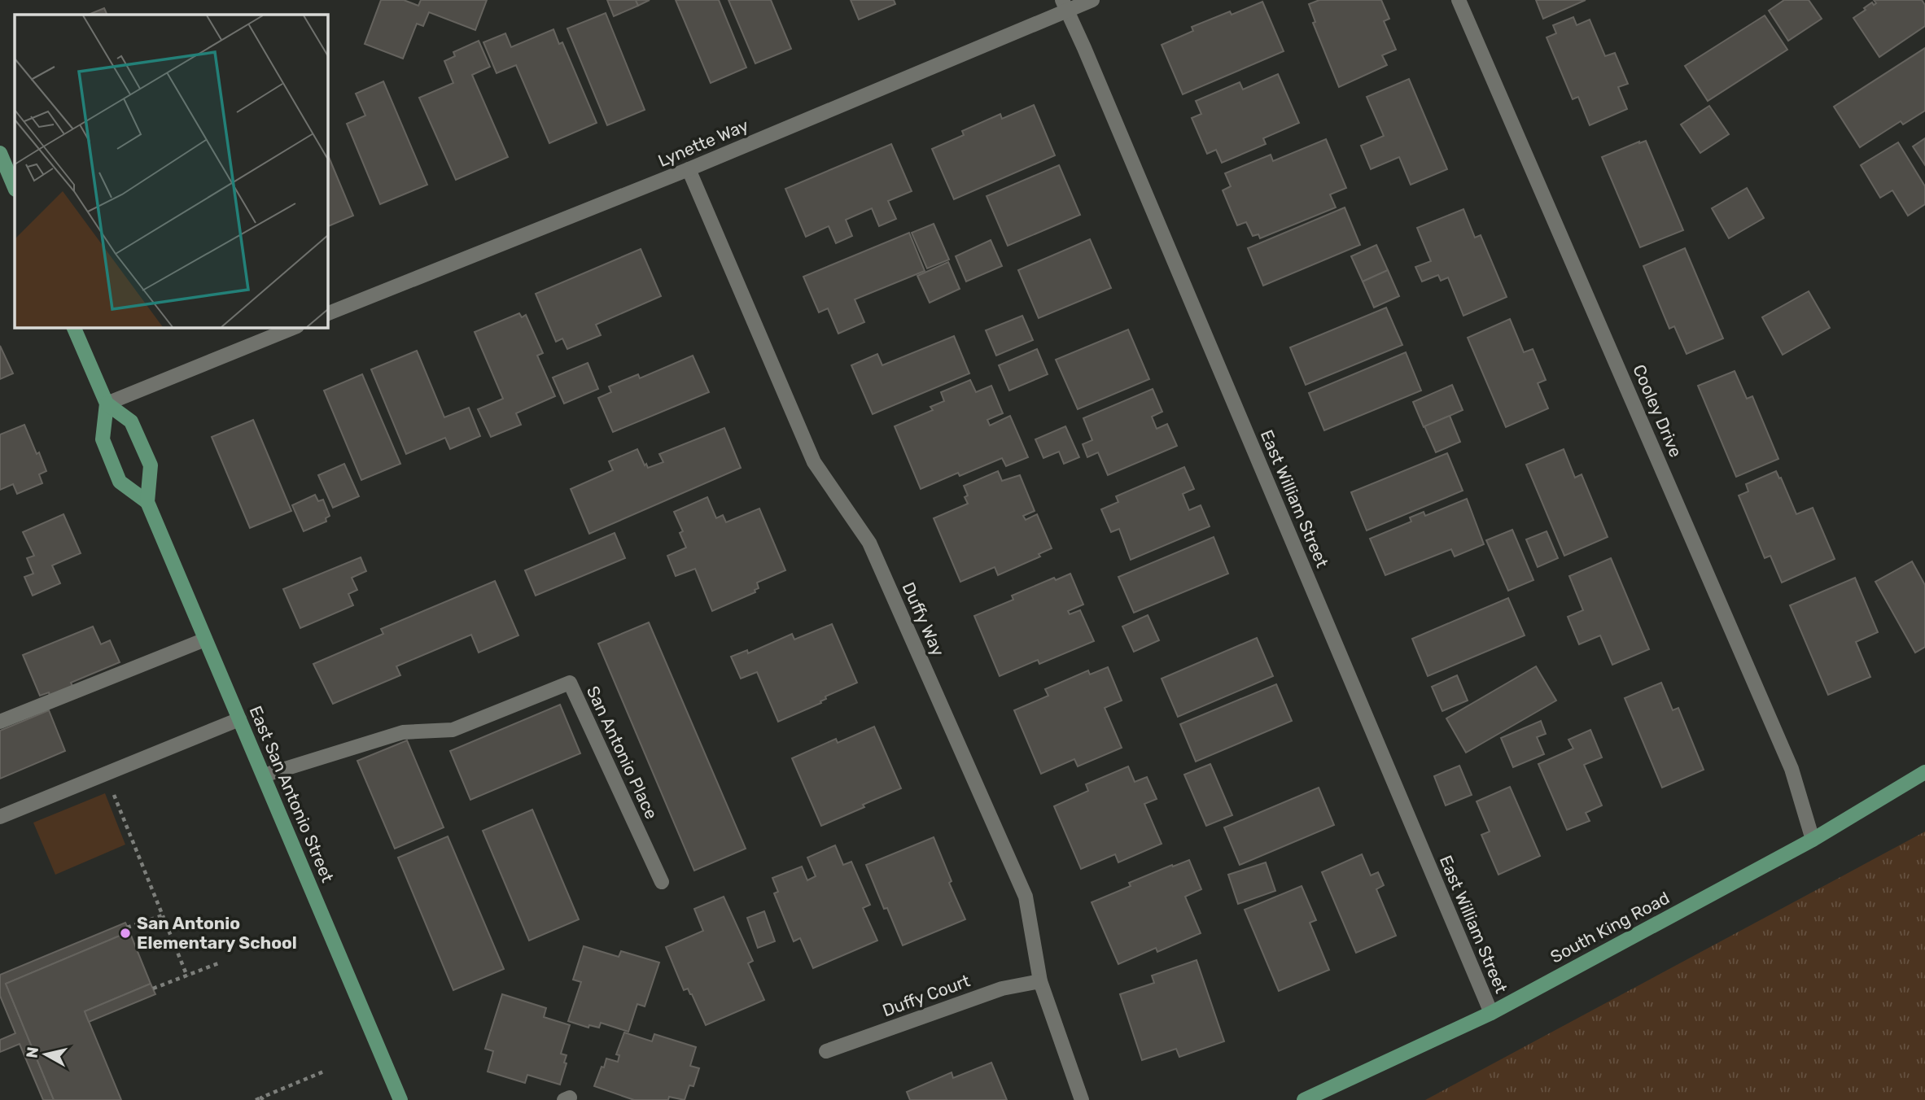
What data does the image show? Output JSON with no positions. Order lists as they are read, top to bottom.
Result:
{
  "streets": {
    "main road": ["East San Antonio Street", "South King Road"],
    "street": [
      "Lynette Way",
      "Cooley Drive",
      "East William Street",
      "Duffy Way",
      "San Antonio Place",
      "Duffy Court"
    ]
  },
  "crossings": [
    ["Lynette Way", "East William Street"],
    ["Lynette Way", "Duffy Way"],
    ["Cooley Drive", "South King Road"],
    ["East William Street", "South King Road"],
    ["Duffy Way", "Duffy Court"],
    ["San Antonio Place", "East San Antonio Street"]
  ],
  "places": ["San Antonio Elementary School"],
  "north": "left"
}
